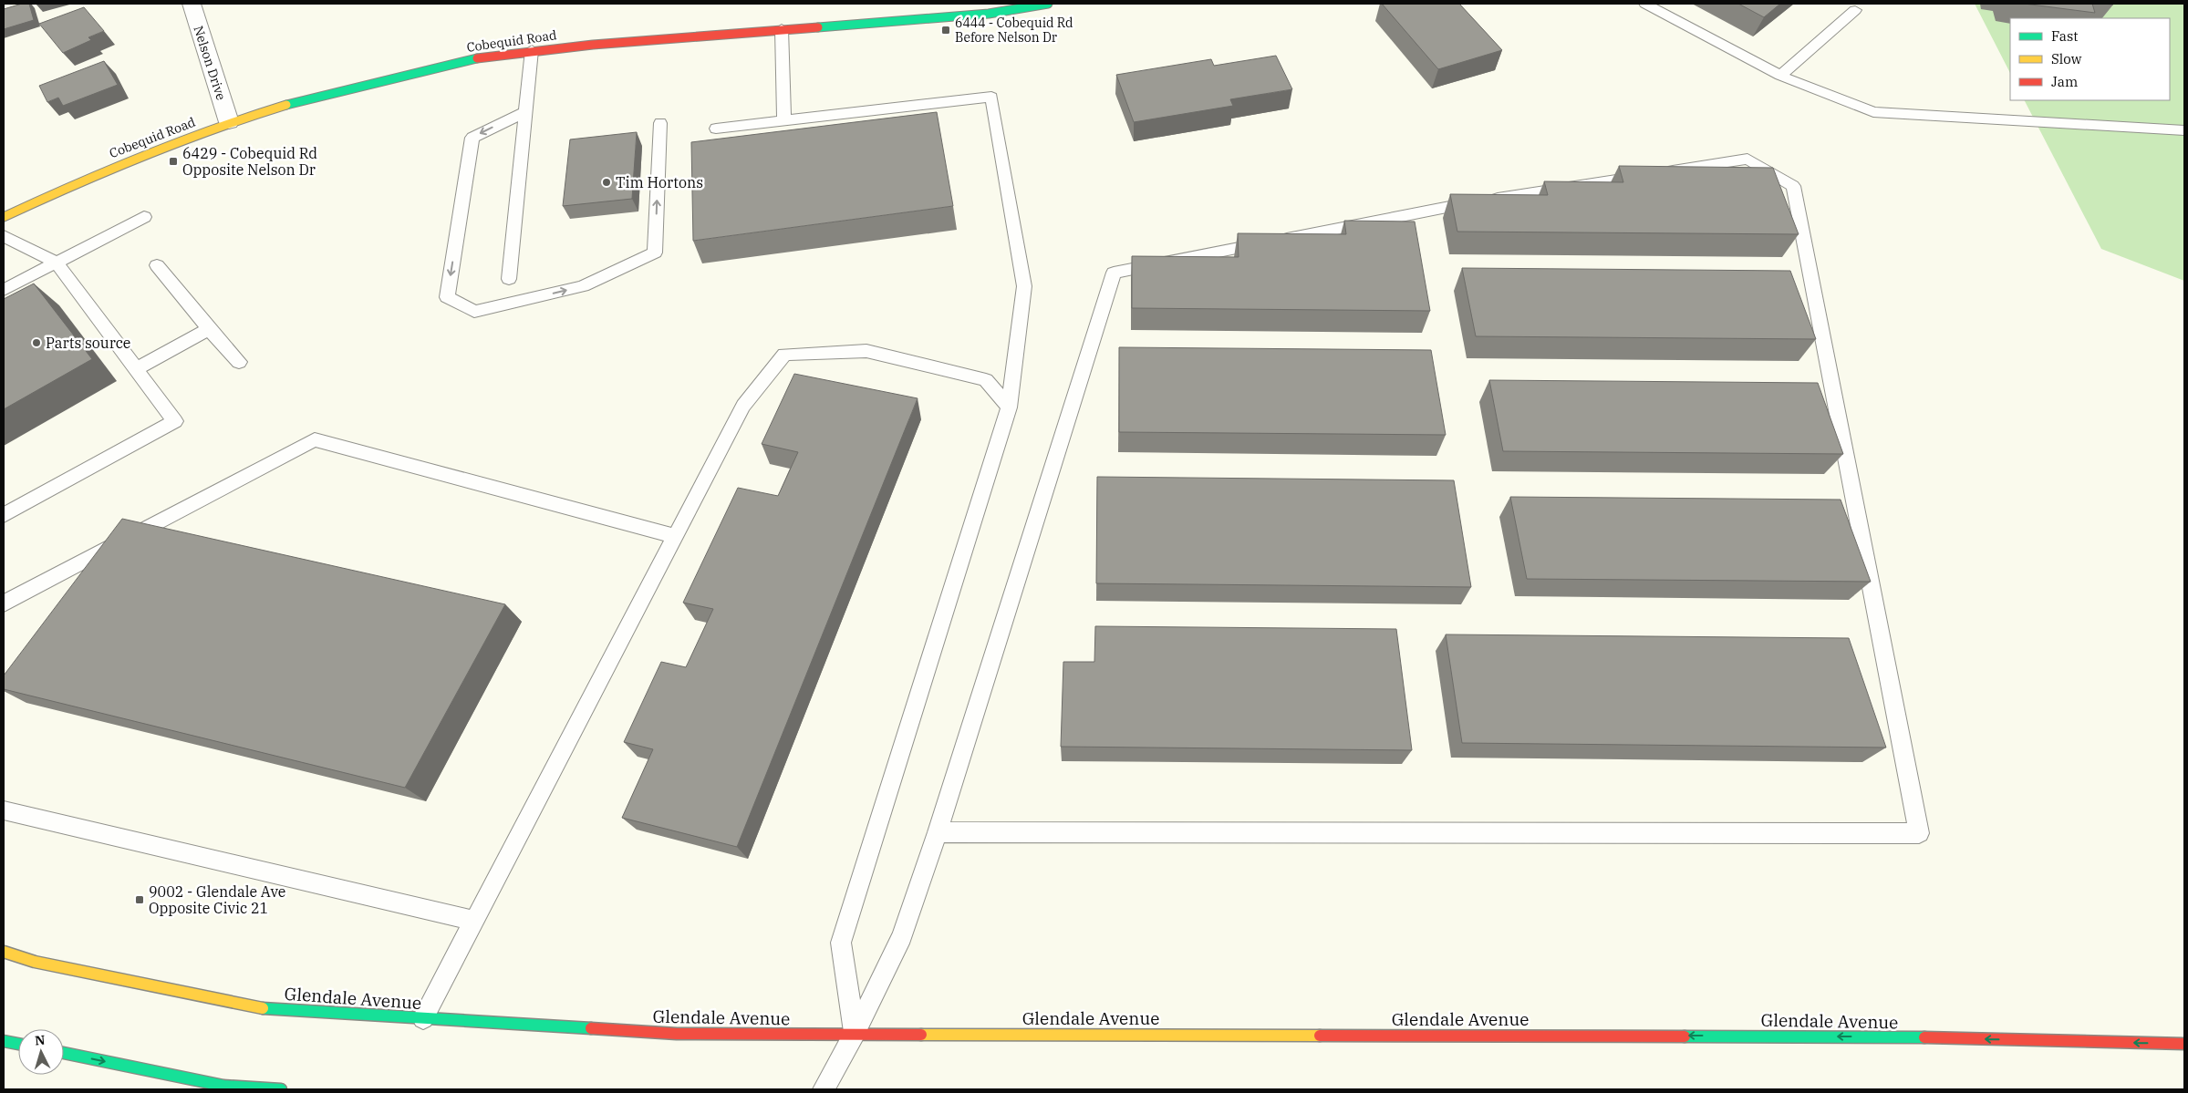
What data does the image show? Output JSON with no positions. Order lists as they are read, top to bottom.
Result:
{
  "streets": {
    "main road": ["Cobequid Road", "Glendale Avenue"],
    "street": ["Nelson Drive"]
  },
  "crossings": [
    ["Cobequid Road", "Nelson Drive"]
  ],
  "one_way": ["Glendale Avenue"],
  "places": {
    "transit": ["6444 - Cobequid Rd Before Nelson Dr", "6429 - Cobequid Rd Opposite Nelson Dr", "9002 - Glendale Ave Opposite Civic 21"],
    "other": ["Tim Hortons", "Parts source"]
  },
  "legend": ["Fast", "Slow", "Jam"],
  "north": "top"
}
